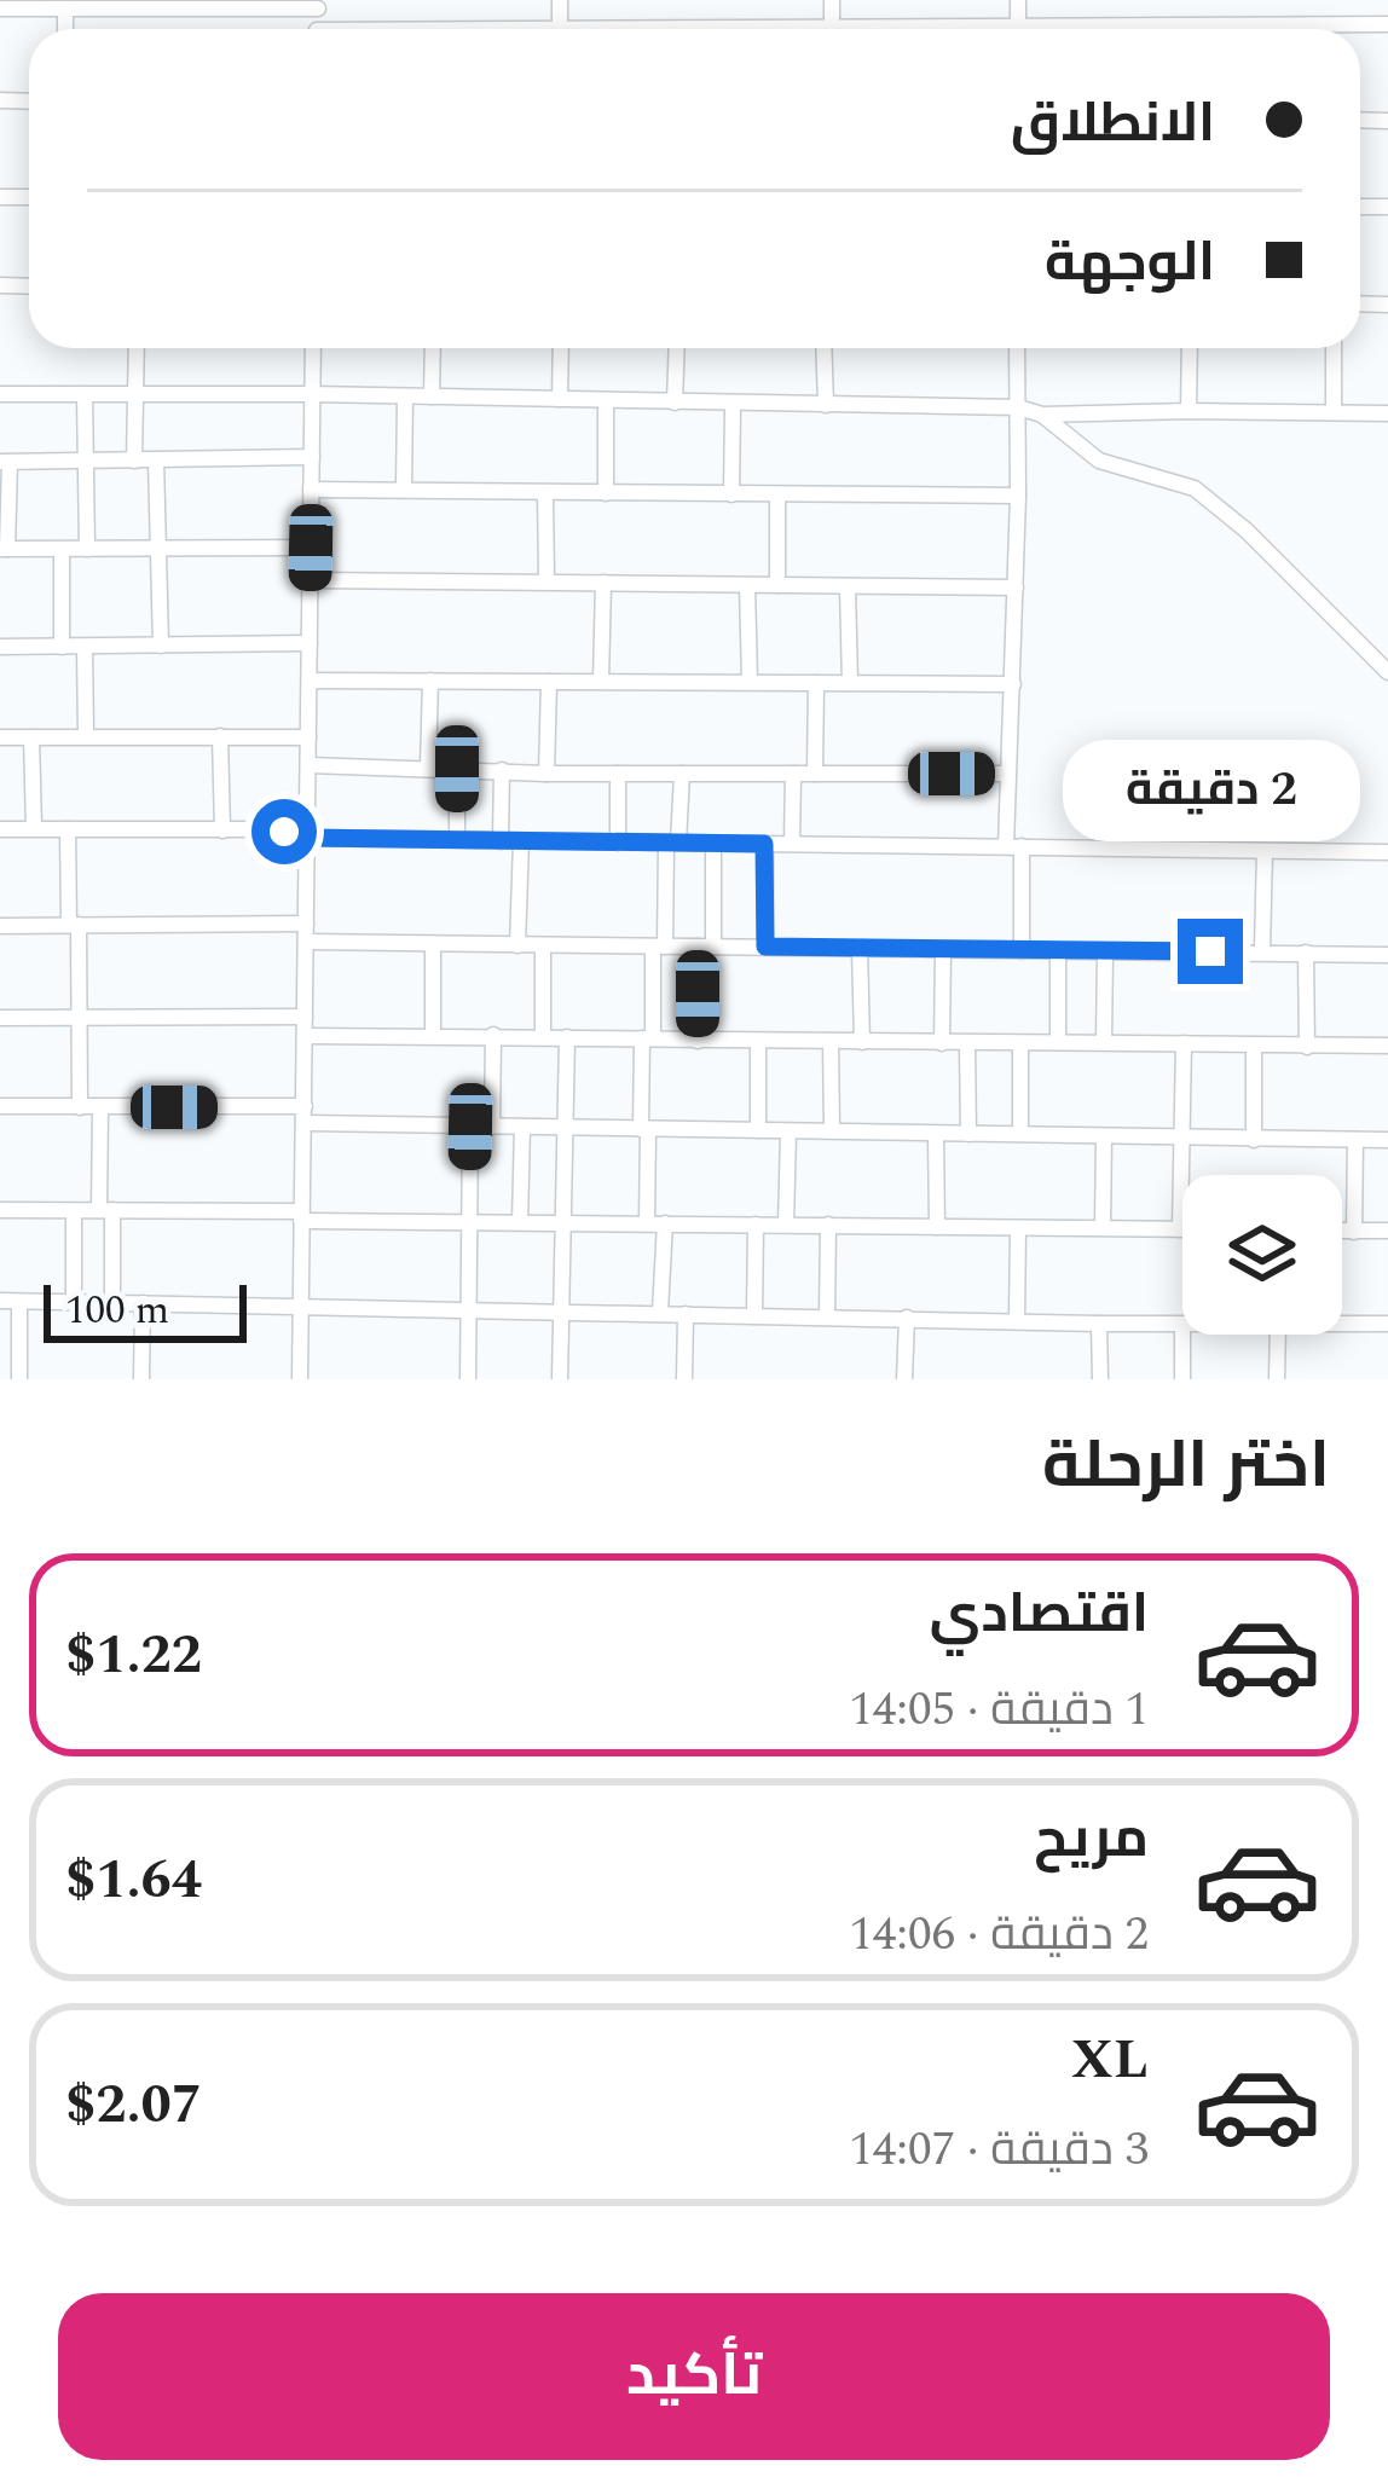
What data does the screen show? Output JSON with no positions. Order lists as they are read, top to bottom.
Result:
{
  "scale_bar": "100 m",
  "page": {
    "banner": ["الانطلاق", "الوجهة"],
    "bubble": "2 دقيقة",
    "scale": "100 m",
    "heading": "اختر الرحلة",
    "list": [
      {
        "name": "اقتصادي",
        "note": "1 دقيقة · 14:05",
        "value": "$1.22"
      },
      {
        "name": "مريح",
        "note": "2 دقيقة · 14:06",
        "value": "$1.64"
      },
      {
        "name": "XL",
        "note": "3 دقيقة · 14:07",
        "value": "$2.07"
      }
    ],
    "buttons": "تأكيد"
  }
}
